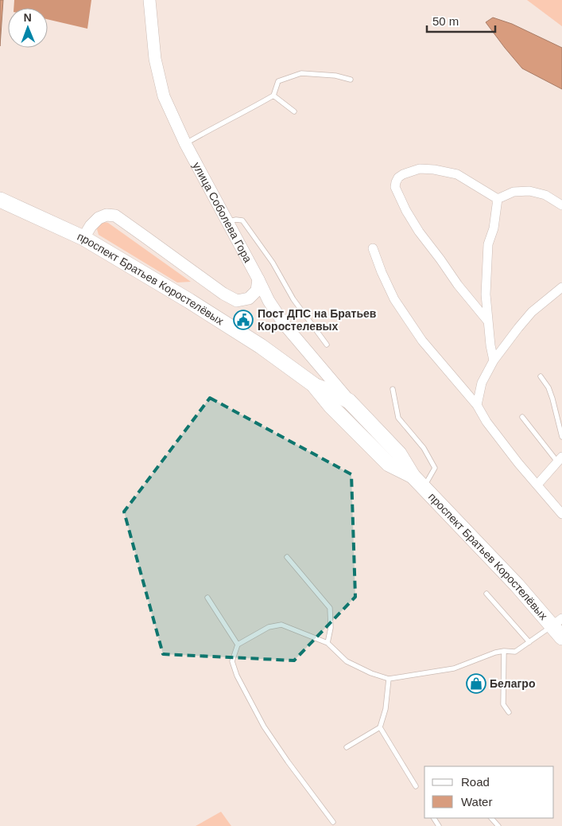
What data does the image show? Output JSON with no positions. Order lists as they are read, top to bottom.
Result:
{
  "streets": {
    "main road": ["проспект Братьев Коростелёвых"],
    "street": ["улица Соболева Гора"]
  },
  "crossings": [
    ["улица Соболева Гора", "проспект Братьев Коростелёвых"]
  ],
  "places": {
    "public building": ["Пост ДПС на Братьев Коростелевых"],
    "shop": ["Белагро"]
  },
  "legend": ["Road", "Water"],
  "scale_bar": "50 m",
  "north": "top"
}
